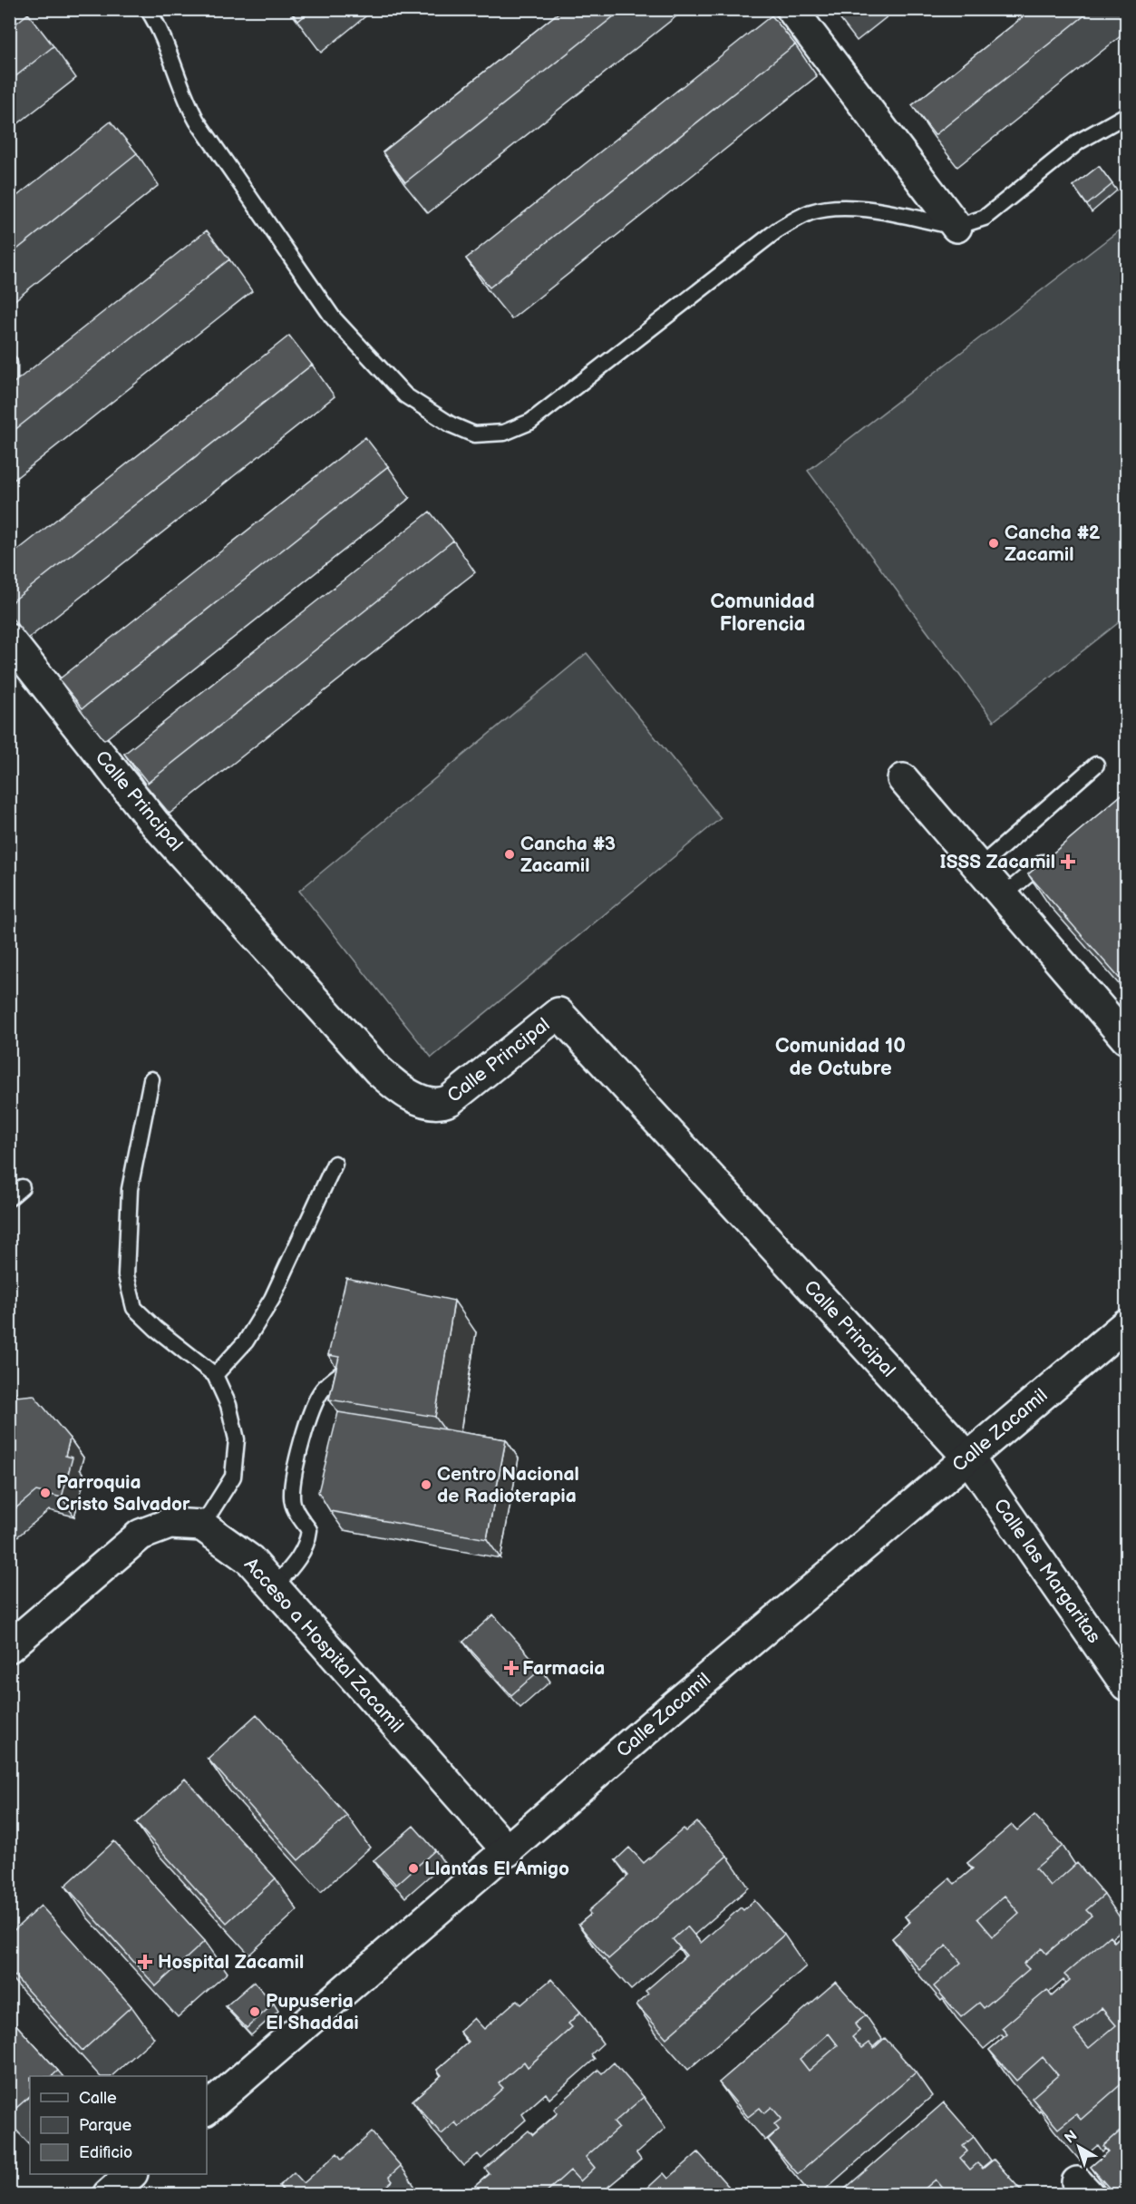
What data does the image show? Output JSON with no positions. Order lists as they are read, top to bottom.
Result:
{
  "streets": {
    "street": [
      "Calle Principal",
      "Calle Zacamil",
      "Calle las Margaritas",
      "Acceso a Hospital Zacamil"
    ]
  },
  "crossings": [
    ["Calle Principal", "Calle Zacamil"],
    ["Calle Principal", "Calle las Margaritas"],
    ["Calle Zacamil", "Calle las Margaritas"],
    ["Calle Zacamil", "Acceso a Hospital Zacamil"]
  ],
  "districts": ["Comunidad Florencia", "Comunidad 10 de Octubre"],
  "places": {
    "other": [
      "Cancha #2 Zacamil",
      "Cancha #3 Zacamil",
      "Centro Nacional de Radioterapia",
      "Parroquia Cristo Salvador",
      "Llantas El Amigo",
      "Pupuseria El Shaddai"
    ],
    "health": ["ISSS Zacamil", "Farmacia", "Hospital Zacamil"]
  },
  "legend": ["Calle", "Parque", "Edificio"],
  "north": "top left"
}
